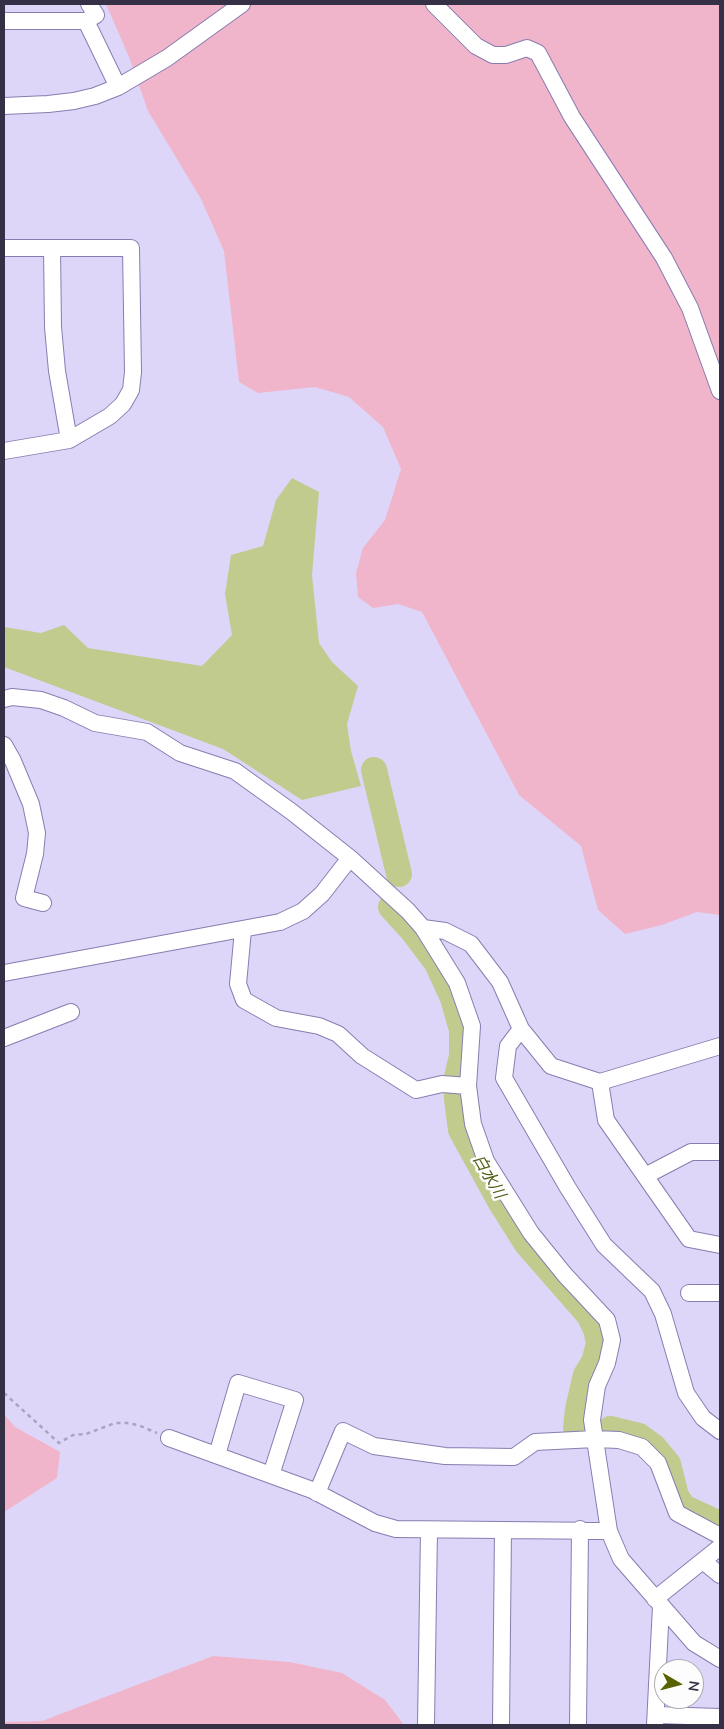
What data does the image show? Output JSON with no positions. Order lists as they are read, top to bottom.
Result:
{
  "water": ["白水川"],
  "north": "right"
}
